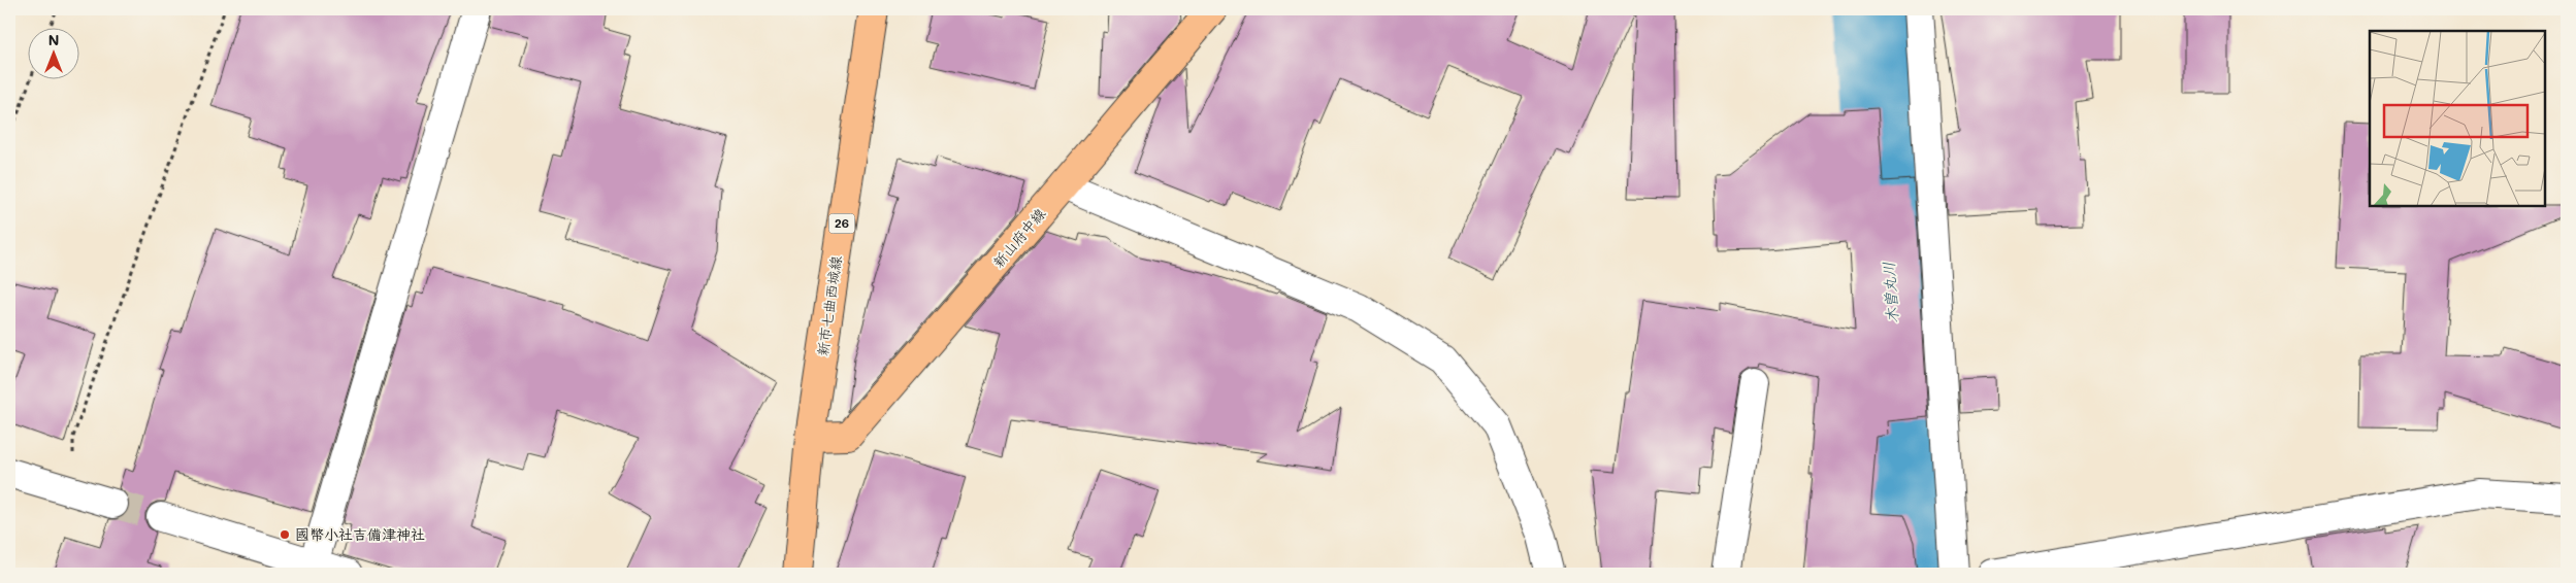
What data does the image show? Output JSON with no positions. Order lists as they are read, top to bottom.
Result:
{
  "streets": {
    "main road": ["26", "新山府中線", "新市七曲西城線"]
  },
  "crossings": [
    ["新山府中線", "新市七曲西城線"]
  ],
  "water": ["木曽丸川"],
  "places": ["國幣小社吉備津神社"],
  "north": "top"
}
